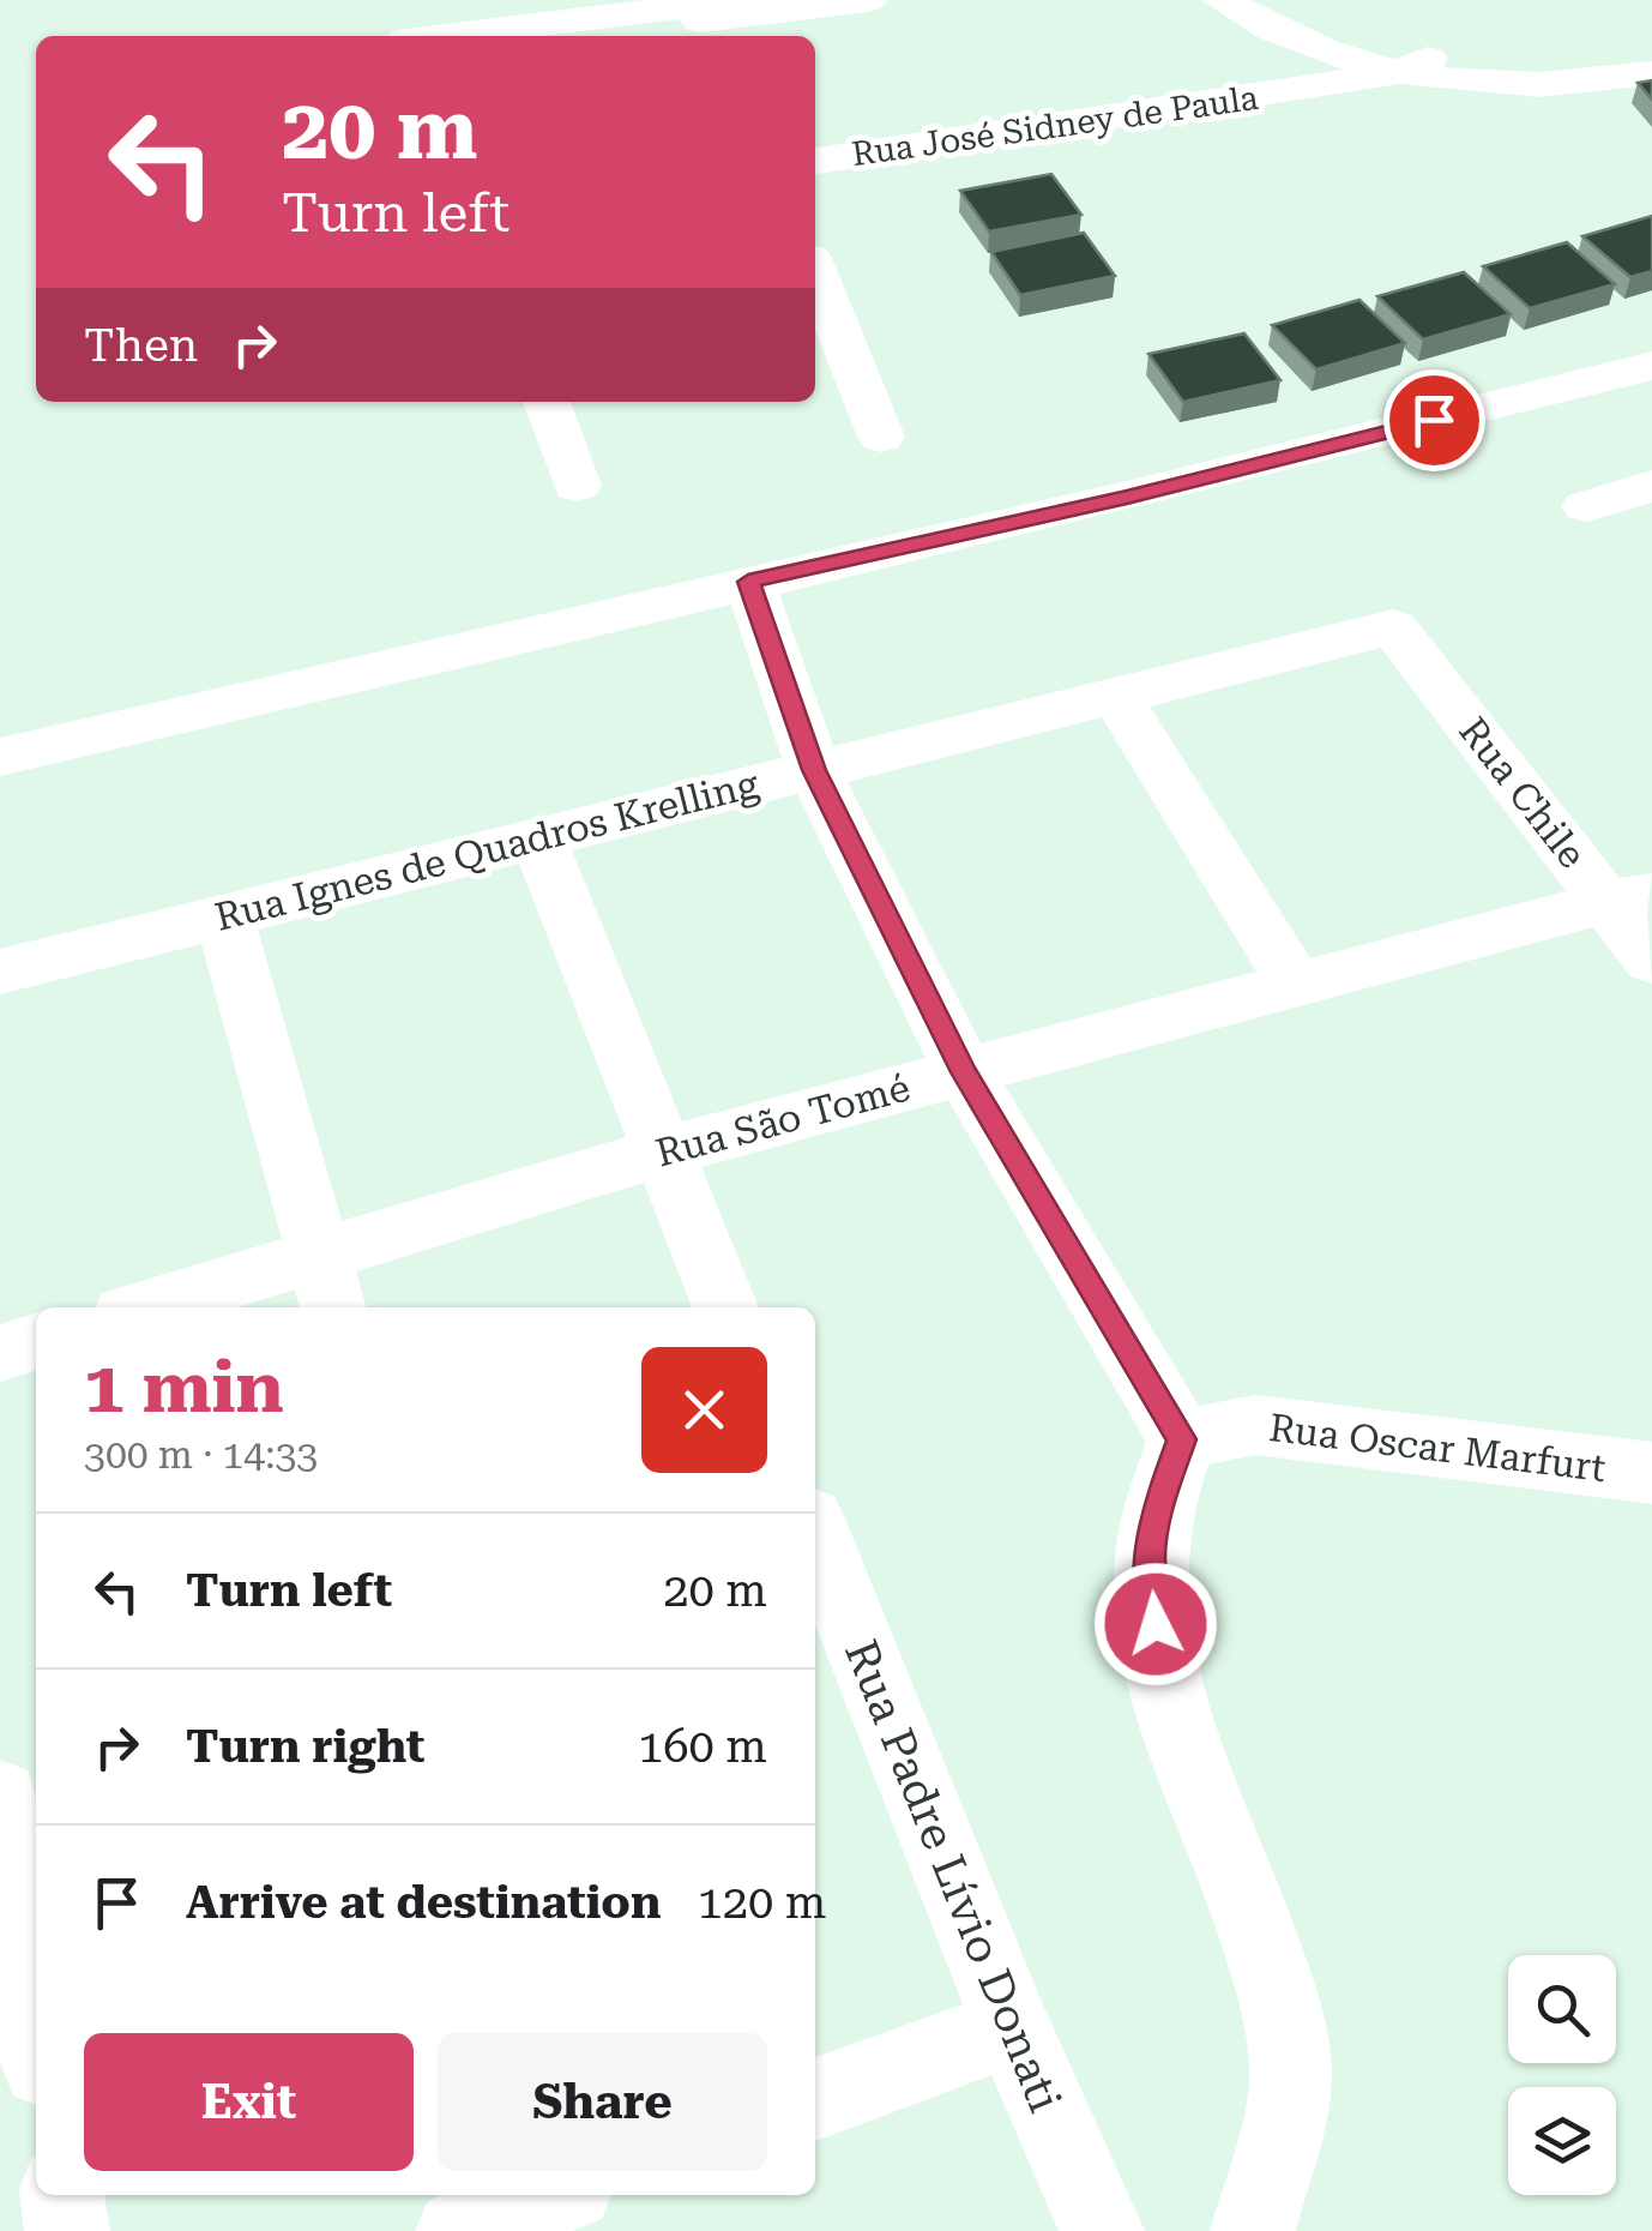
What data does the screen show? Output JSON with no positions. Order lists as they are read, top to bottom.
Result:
{
  "streets": {
    "street": [
      "Rua José Sidney de Paula",
      "Rua Chile",
      "Rua Ignes de Quadros Krelling",
      "Rua São Tomé",
      "Rua Oscar Marfurt",
      "Rua Padre Lívio Donati"
    ]
  },
  "crossings": [
    ["Rua Chile", "Rua Ignes de Quadros Krelling"],
    ["Rua Chile", "Rua São Tomé"]
  ],
  "page": {
    "turn": ["20 m", "Turn left"],
    "then": "Then",
    "heading": ["1 min", "300 m · 14:33"],
    "list": [
      {
        "name": "Turn left",
        "value": "20 m"
      },
      {
        "name": "Turn right",
        "value": "160 m"
      },
      {
        "name": "Arrive at destination",
        "value": "120 m"
      }
    ],
    "buttons": ["Exit", "Share"]
  }
}
